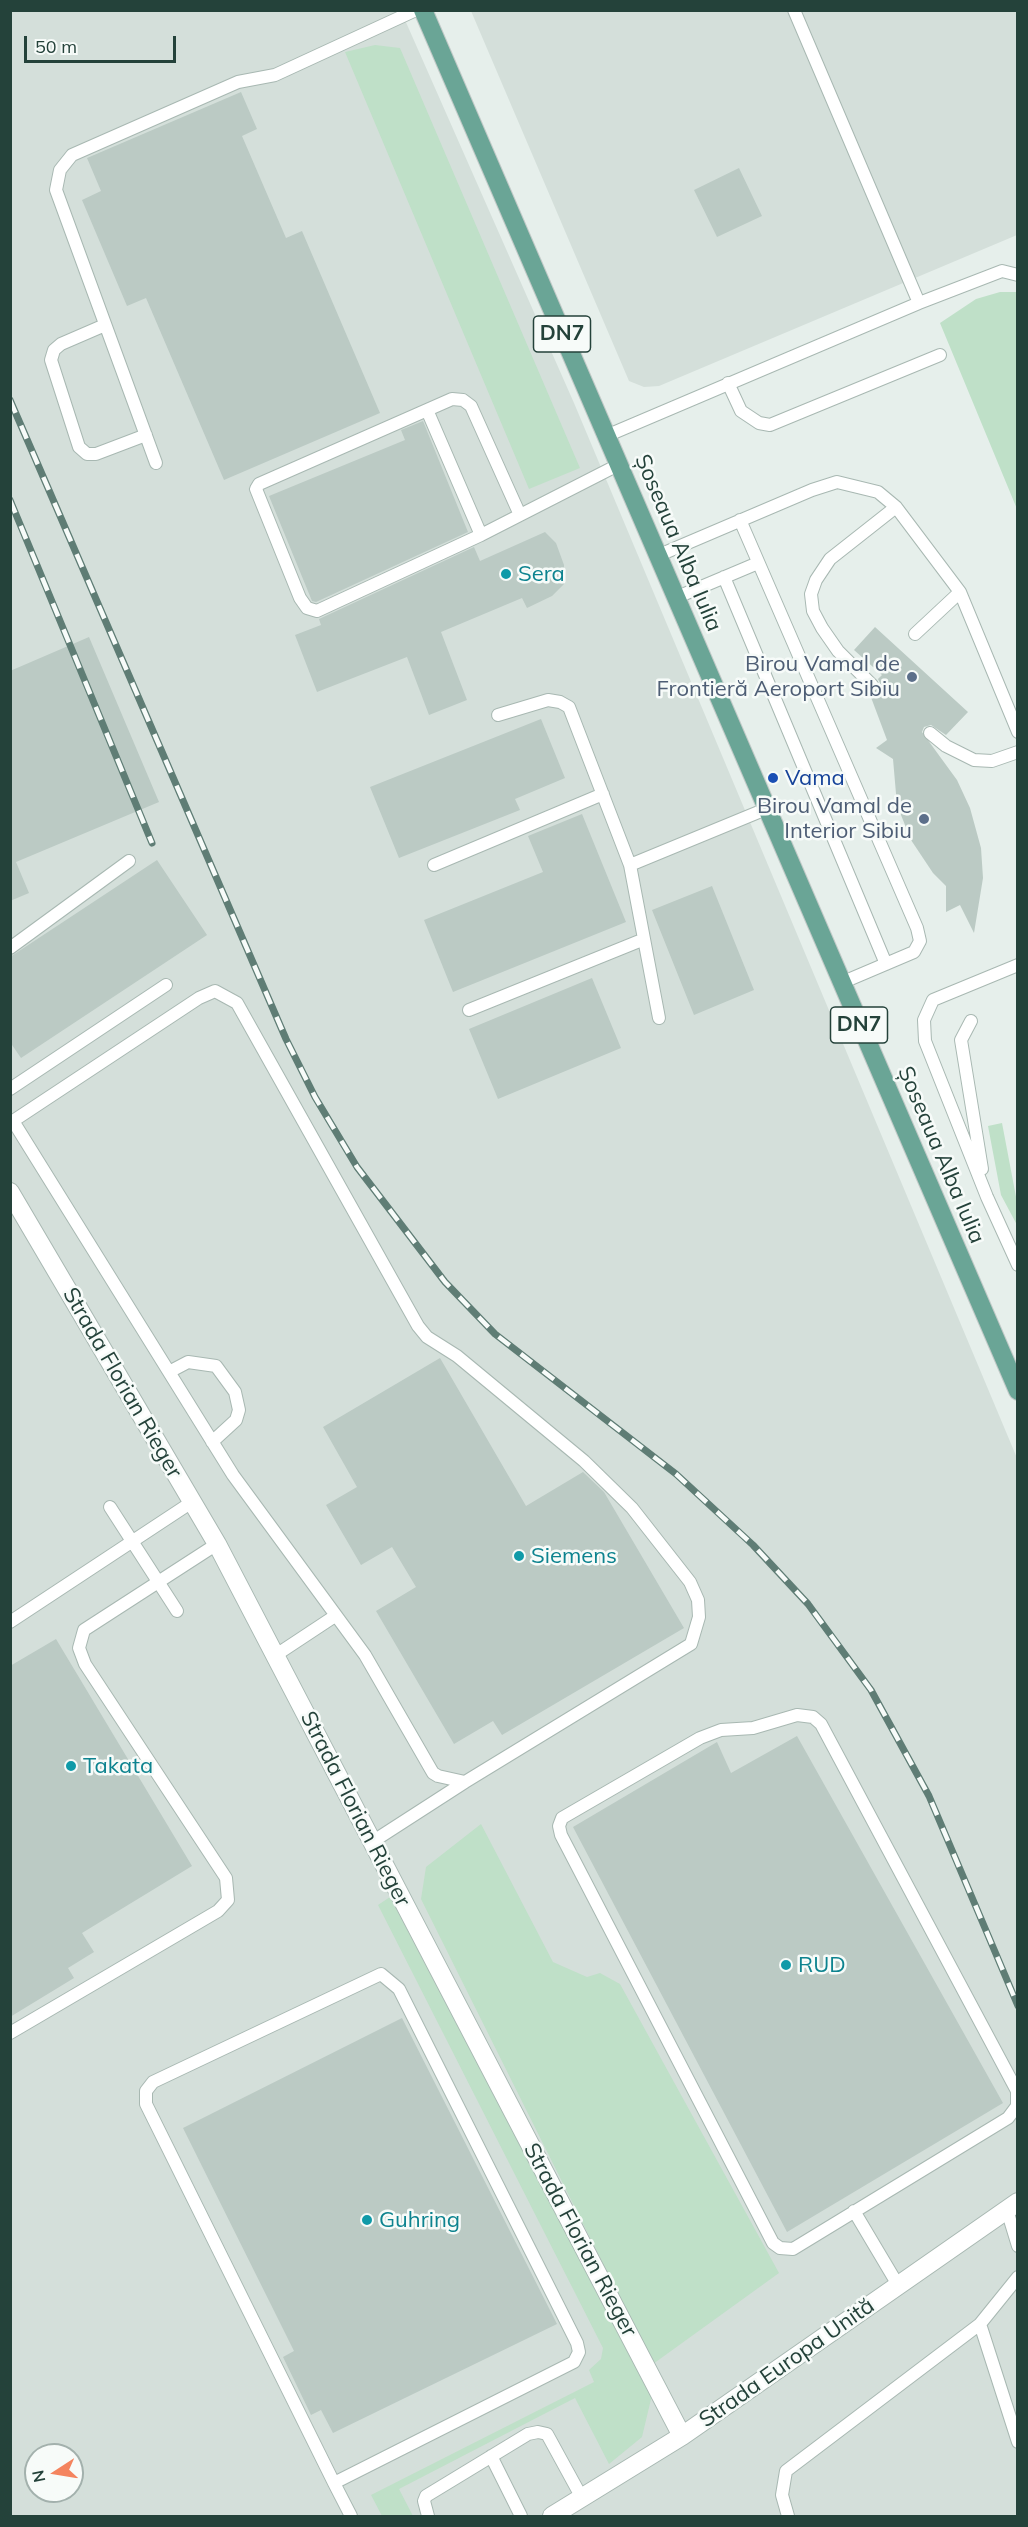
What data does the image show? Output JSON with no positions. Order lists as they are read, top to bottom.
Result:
{
  "streets": {
    "main road": ["DN7", "Șoseaua Alba Iulia"],
    "street": ["Strada Florian Rieger", "Strada Europa Unită"]
  },
  "crossings": [
    ["Strada Florian Rieger", "Strada Europa Unită"]
  ],
  "places": [
    "Sera",
    "Birou Vamal de Frontieră Aeroport Sibiu",
    "Vama",
    "Birou Vamal de Interior Sibiu",
    "Siemens",
    "Takata",
    "RUD",
    "Guhring"
  ],
  "scale_bar": "50 m",
  "north": "left"
}
